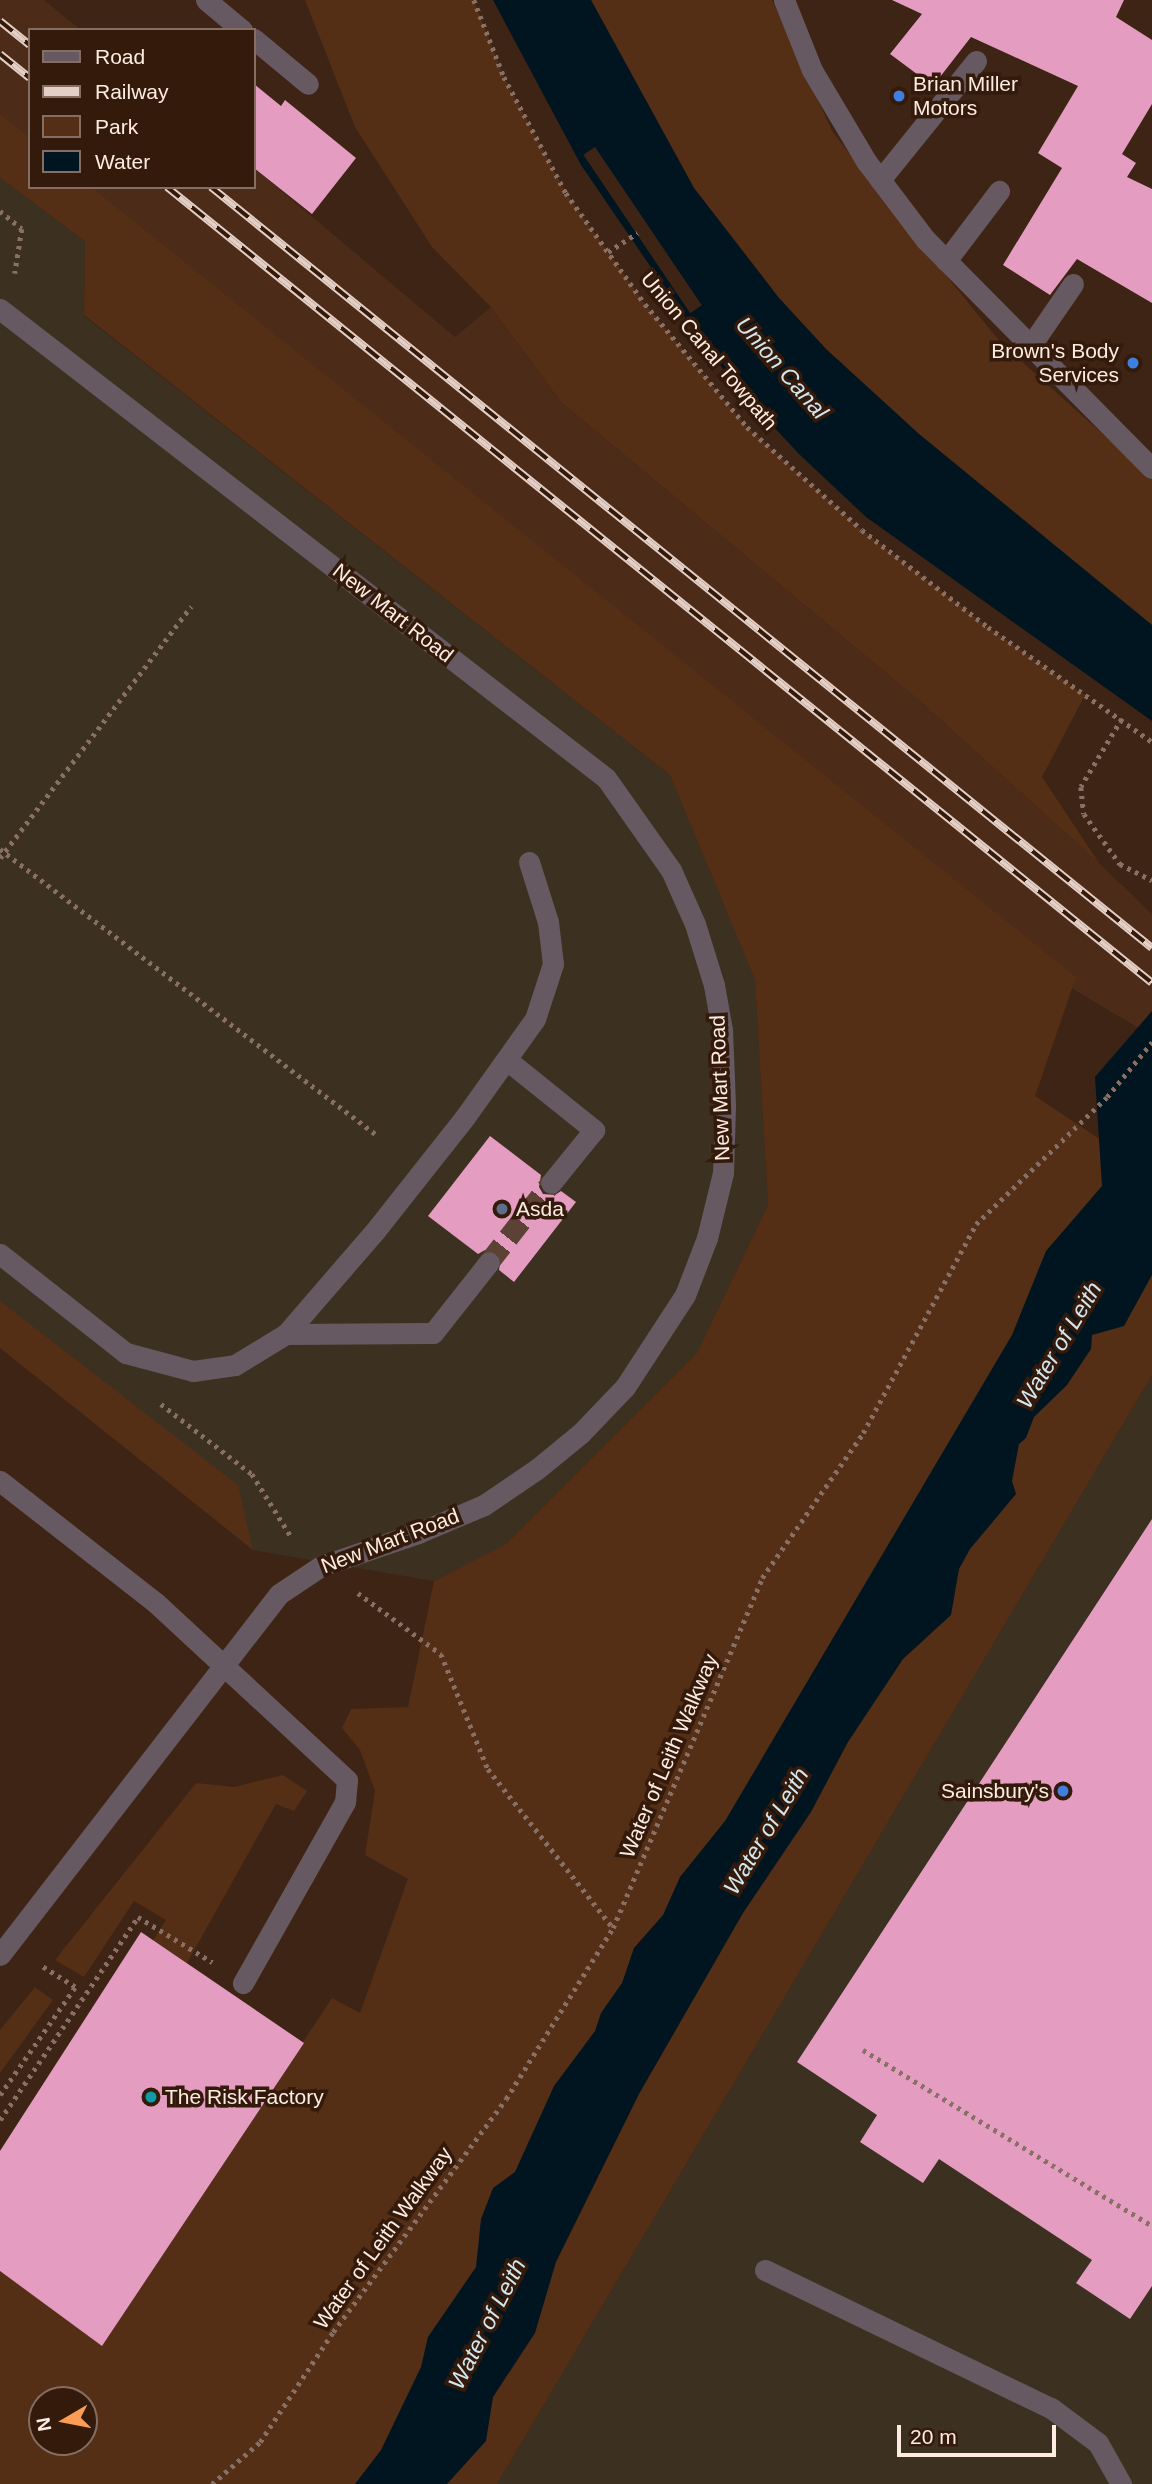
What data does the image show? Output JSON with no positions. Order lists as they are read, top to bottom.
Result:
{
  "streets": {
    "street": ["New Mart Road"],
    "path": ["Union Canal Towpath", "Water of Leith Walkway"]
  },
  "water": ["Union Canal", "Water of Leith"],
  "places": [
    "Brian Miller Motors",
    "Brown's Body Services",
    "Asda",
    "Sainsbury's",
    "The Risk Factory"
  ],
  "legend": [
    "Road",
    "Railway",
    "Park",
    "Water"
  ],
  "scale_bar": "20 m",
  "north": "left"
}
